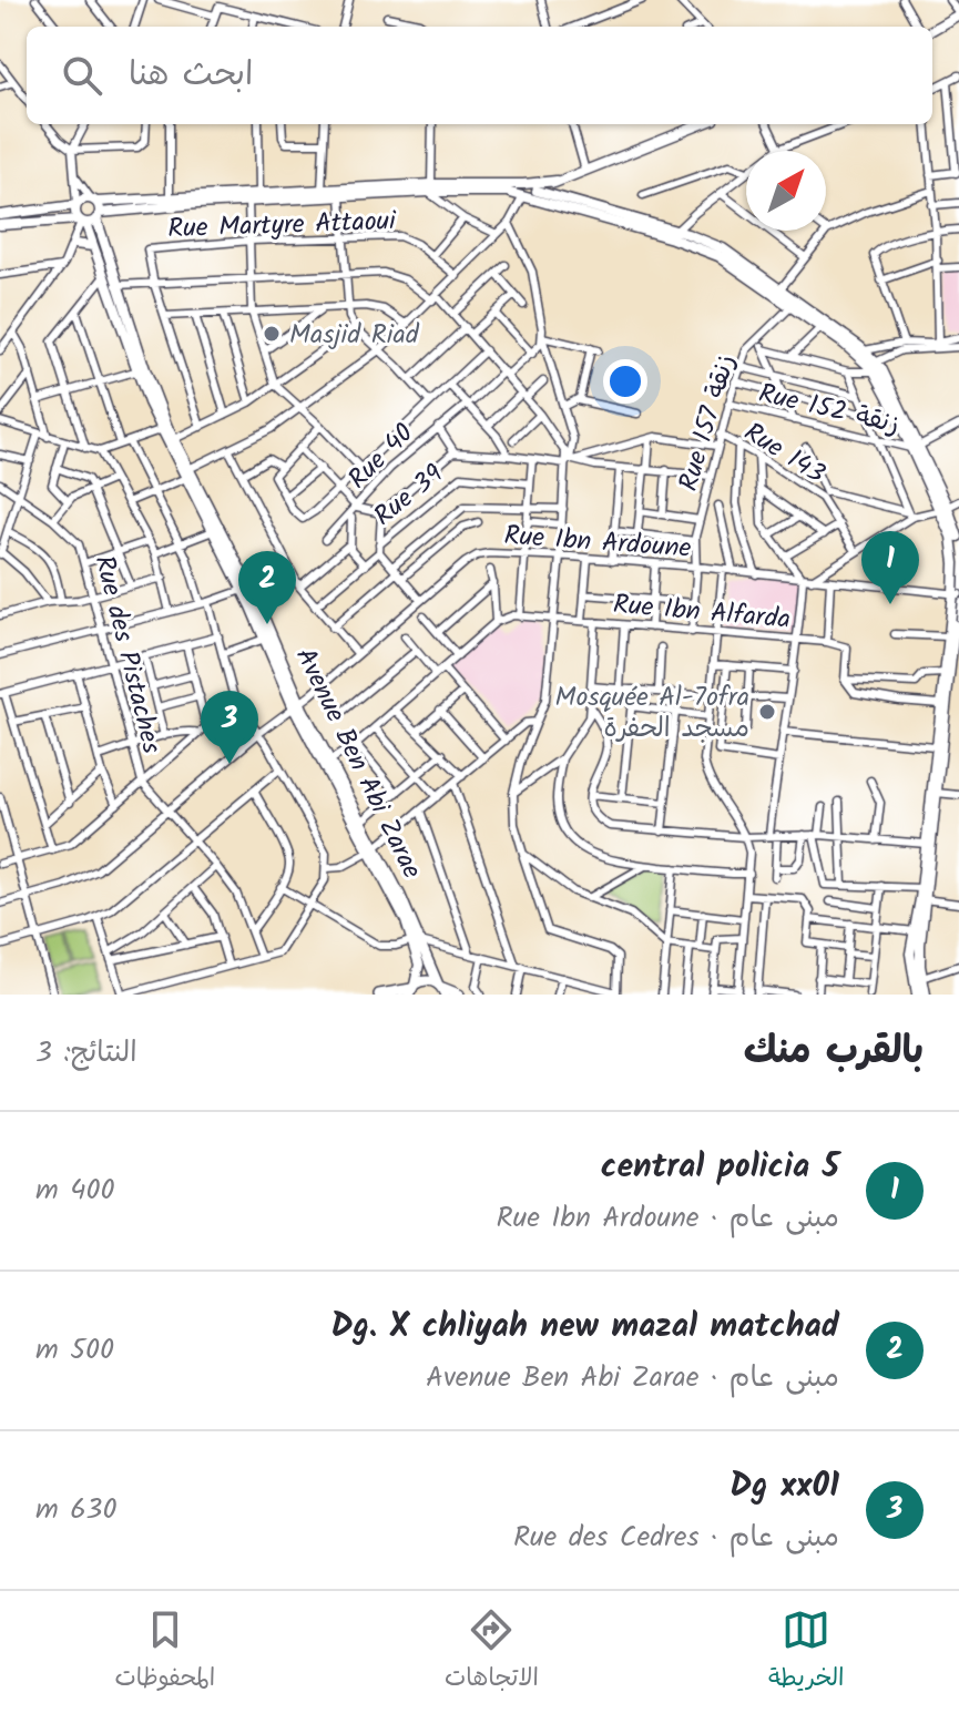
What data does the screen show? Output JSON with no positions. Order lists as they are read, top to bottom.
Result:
{
  "streets": {
    "main road": ["Avenue Ben Abi Zarae"],
    "street": [
      "Rue Martyre Attaoui",
      "Rue 152 زنقة",
      "Rue 157 زنقة",
      "Rue 143",
      "Rue 40",
      "Rue 39",
      "Rue Ibn Ardoune",
      "Rue Ibn Alfarda",
      "Rue des Pistaches"
    ]
  },
  "crossings": [
    ["Rue 152 زنقة", "Rue 157 زنقة"],
    ["Rue 157 زنقة", "Rue 143"],
    ["Rue 157 زنقة", "Rue Ibn Ardoune"],
    ["Rue 157 زنقة", "Rue Ibn Alfarda"],
    ["Rue Ibn Ardoune", "Rue des Pistaches"],
    ["Rue Ibn Ardoune", "Avenue Ben Abi Zarae"]
  ],
  "places": ["Masjid Riad", "Mosquée Al-7ofra مسجد الحفرة"],
  "north": "top right",
  "page": {
    "search": "ابحث هنا",
    "pins": ["1", "2", "3"],
    "heading": ["بالقرب منك", "النتائج: 3"],
    "list": [
      {
        "mark": "1",
        "name": "central policia 5",
        "note": "مبنى عام · Rue Ibn Ardoune",
        "value": "400 m"
      },
      {
        "mark": "2",
        "name": "Dg. X chliyah new mazal matchad",
        "note": "مبنى عام · Avenue Ben Abi Zarae",
        "value": "500 m"
      },
      {
        "mark": "3",
        "name": "Dg xx01",
        "note": "مبنى عام · Rue des Cedres",
        "value": "630 m"
      }
    ],
    "nav": ["الخريطة", "الاتجاهات", "المحفوظات"]
  }
}
